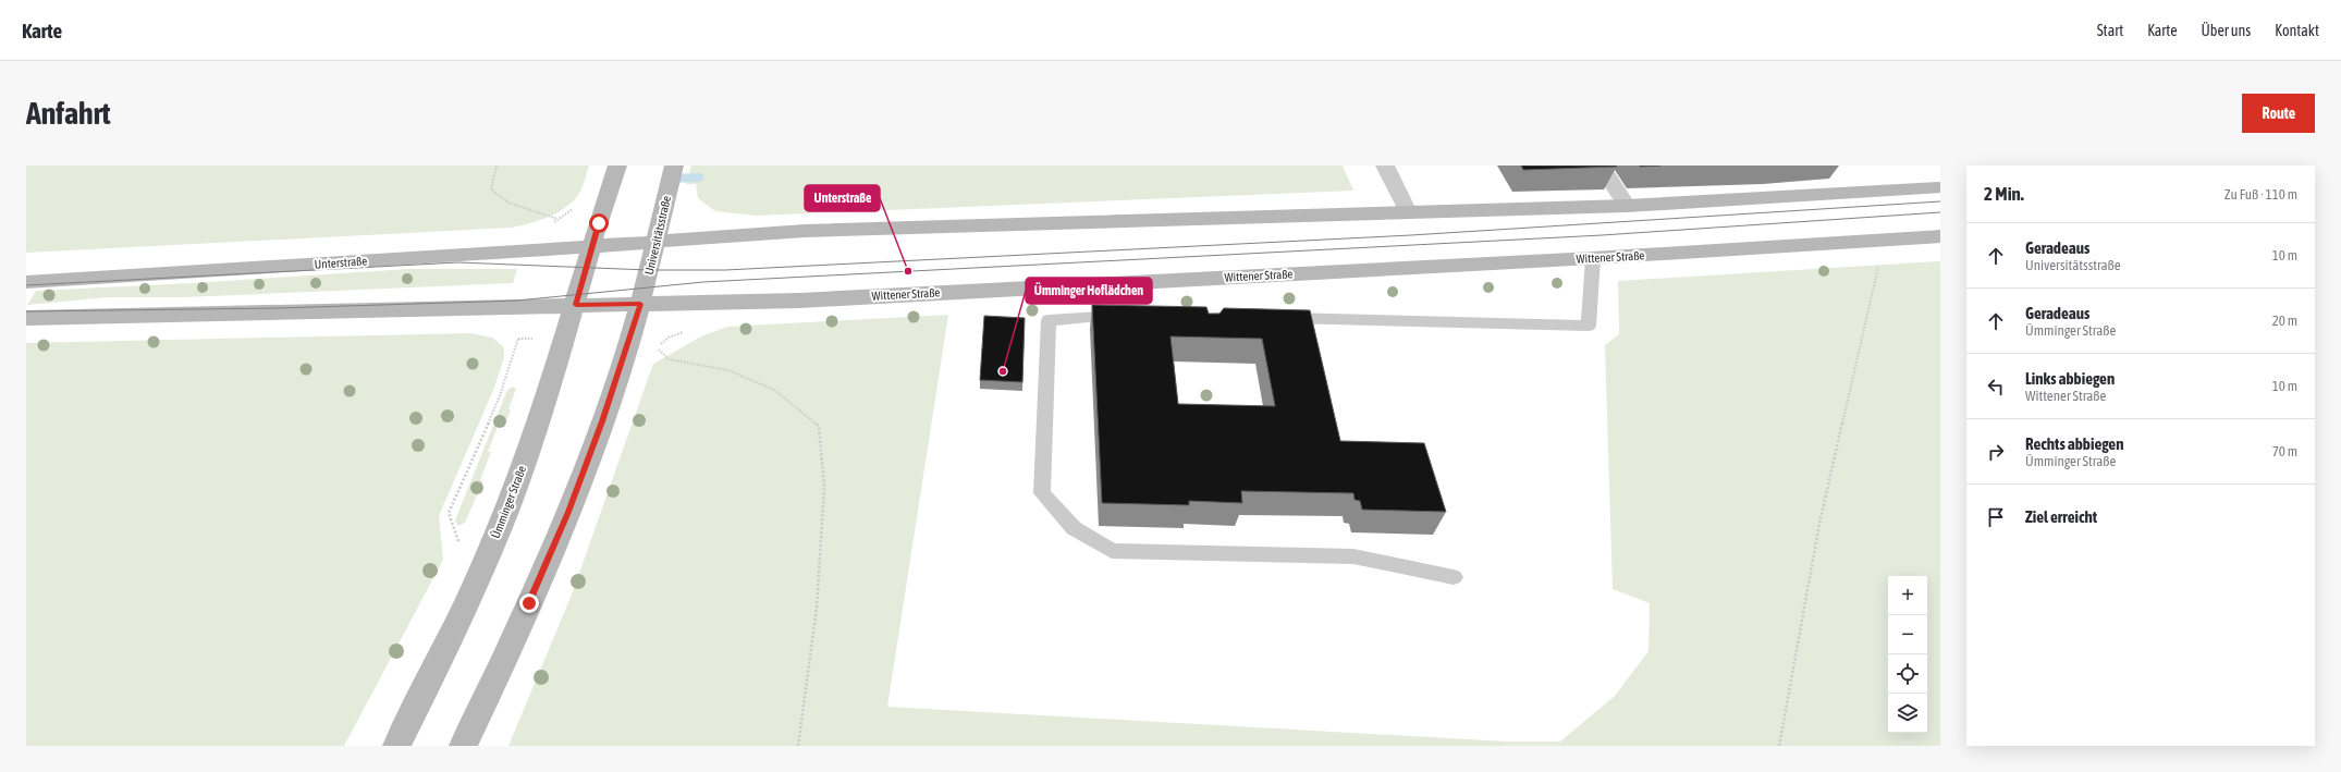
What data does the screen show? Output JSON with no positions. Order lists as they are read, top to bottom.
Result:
{
  "streets": {
    "main road": [
      "Universitätsstraße",
      "Wittener Straße",
      "Unterstraße",
      "Ümminger Straße"
    ]
  },
  "crossings": [
    ["Universitätsstraße", "Wittener Straße"],
    ["Universitätsstraße", "Unterstraße"],
    ["Wittener Straße", "Ümminger Straße"],
    ["Unterstraße", "Ümminger Straße"]
  ],
  "places": ["Unterstraße", "Ümminger Hoflädchen"],
  "page": {
    "header": "Karte",
    "nav": [
      "Start",
      "Karte",
      "Über uns",
      "Kontakt"
    ],
    "buttons": "Route",
    "title": "Anfahrt",
    "heading": ["2 Min.", "Zu Fuß · 110 m"],
    "list": [
      ["Geradeaus", "Universitätsstraße", "10 m"],
      ["Geradeaus", "Ümminger Straße", "20 m"],
      ["Links abbiegen", "Wittener Straße", "10 m"],
      ["Rechts abbiegen", "Ümminger Straße", "70 m"],
      "Ziel erreicht"
    ],
    "map_buttons": ["+", "−"]
  }
}
